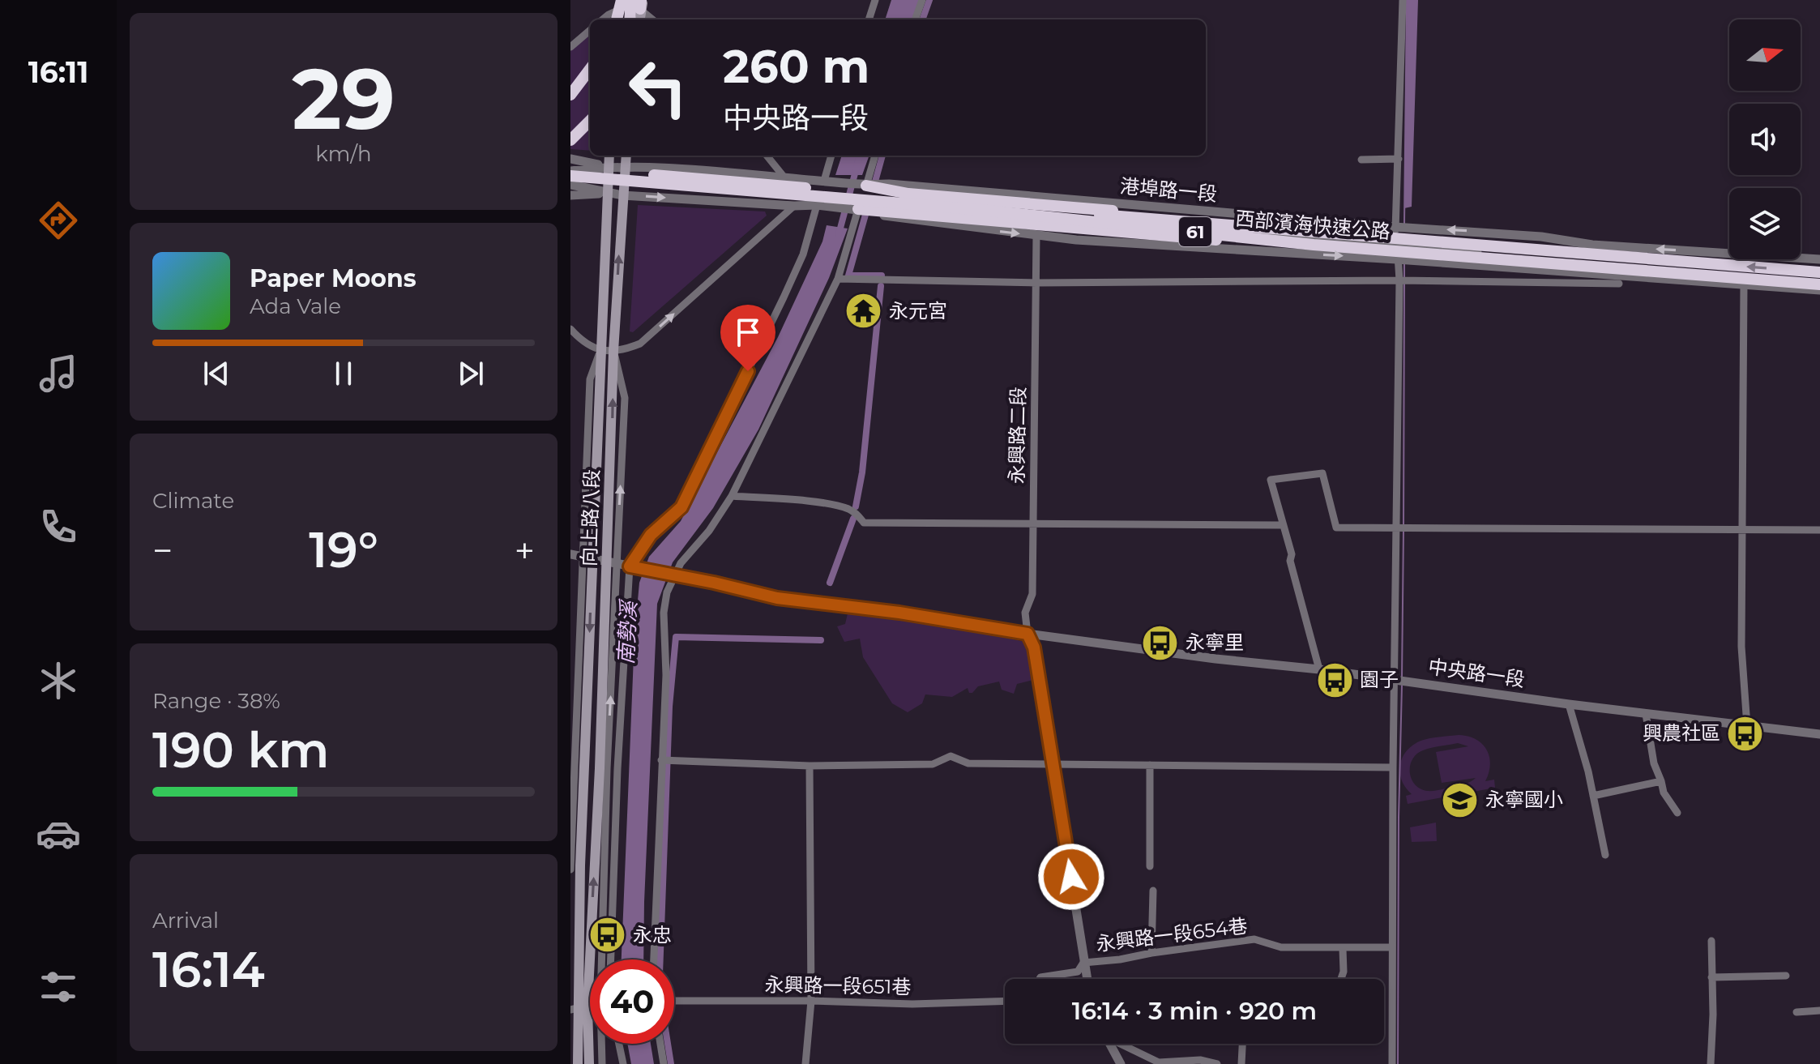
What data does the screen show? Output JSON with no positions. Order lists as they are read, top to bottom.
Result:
{
  "streets": {
    "highway": ["西部濱海快速公路", "61"],
    "main road": ["向上路八段"],
    "street": [
      "港埠路一段",
      "永興路二段",
      "中央路一段",
      "永興路一段654巷",
      "永興路一段651巷"
    ]
  },
  "crossings": [
    ["港埠路一段", "西部濱海快速公路"],
    ["港埠路一段", "永興路二段"],
    ["港埠路一段", "向上路八段"],
    ["永興路二段", "中央路一段"]
  ],
  "water": ["南勢溪"],
  "places": {
    "temple": ["永元宮"],
    "bus stop": [
      "永寧里",
      "園子",
      "興農社區",
      "永忠"
    ],
    "school or university": ["永寧國小"]
  },
  "north": "right",
  "page": {
    "tabs": "16:11",
    "tile": [
      ["29", "km/h"],
      "Climate",
      ["Range · 38%", "190 km"],
      ["Arrival", "16:14"]
    ],
    "turn": ["260 m", "中央路一段"],
    "song": ["Paper Moons", "Ada Vale"],
    "heat": ["−", "19°", "+"],
    "limit": "40",
    "trip": "16:14 · 3 min · 920 m"
  }
}
